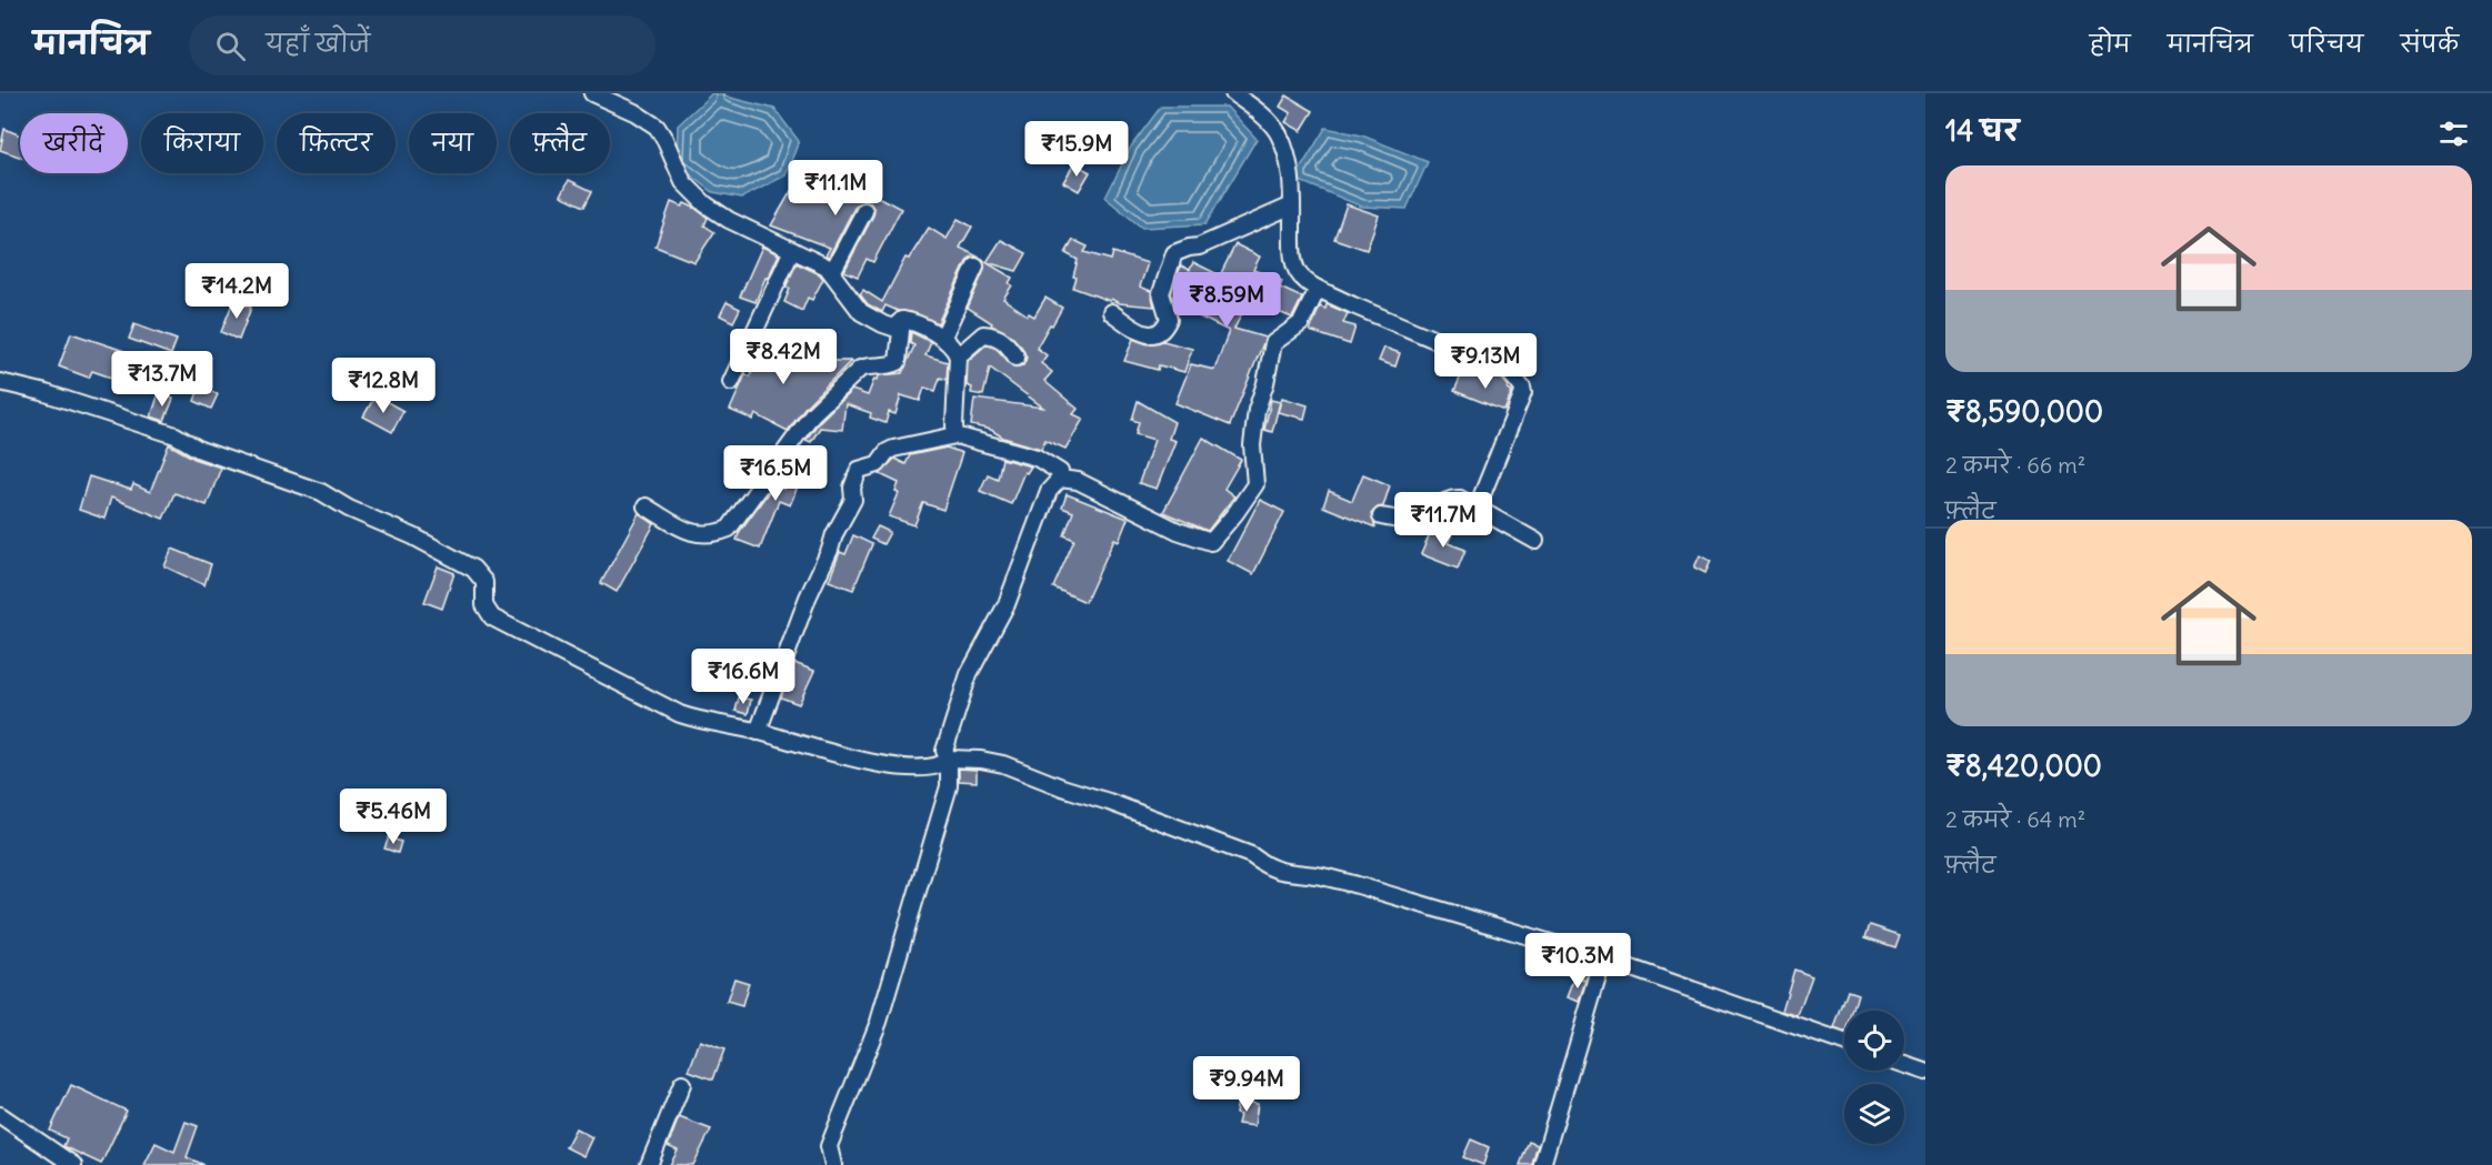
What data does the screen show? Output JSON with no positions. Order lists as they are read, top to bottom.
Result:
{
  "page": {
    "header": "मानचित्र",
    "search": "यहाँ खोजें",
    "nav": [
      "होम",
      "मानचित्र",
      "परिचय",
      "संपर्क"
    ],
    "heading": "14 घर",
    "chip": [
      "खरीदें",
      "किराया",
      "फ़िल्टर",
      "नया",
      "फ़्लैट"
    ],
    "price": [
      "₹15.9M",
      "₹11.1M",
      "₹14.2M",
      "₹8.59M",
      "₹8.42M",
      "₹9.13M",
      "₹13.7M",
      "₹12.8M",
      "₹16.5M",
      "₹11.7M",
      "₹16.6M",
      "₹5.46M",
      "₹10.3M",
      "₹9.94M"
    ],
    "list": [
      {
        "name": "₹8,590,000",
        "note": "2 कमरे · 66 m² · फ़्लैट"
      },
      {
        "name": "₹8,420,000",
        "note": "2 कमरे · 64 m² · फ़्लैट"
      }
    ]
  }
}
